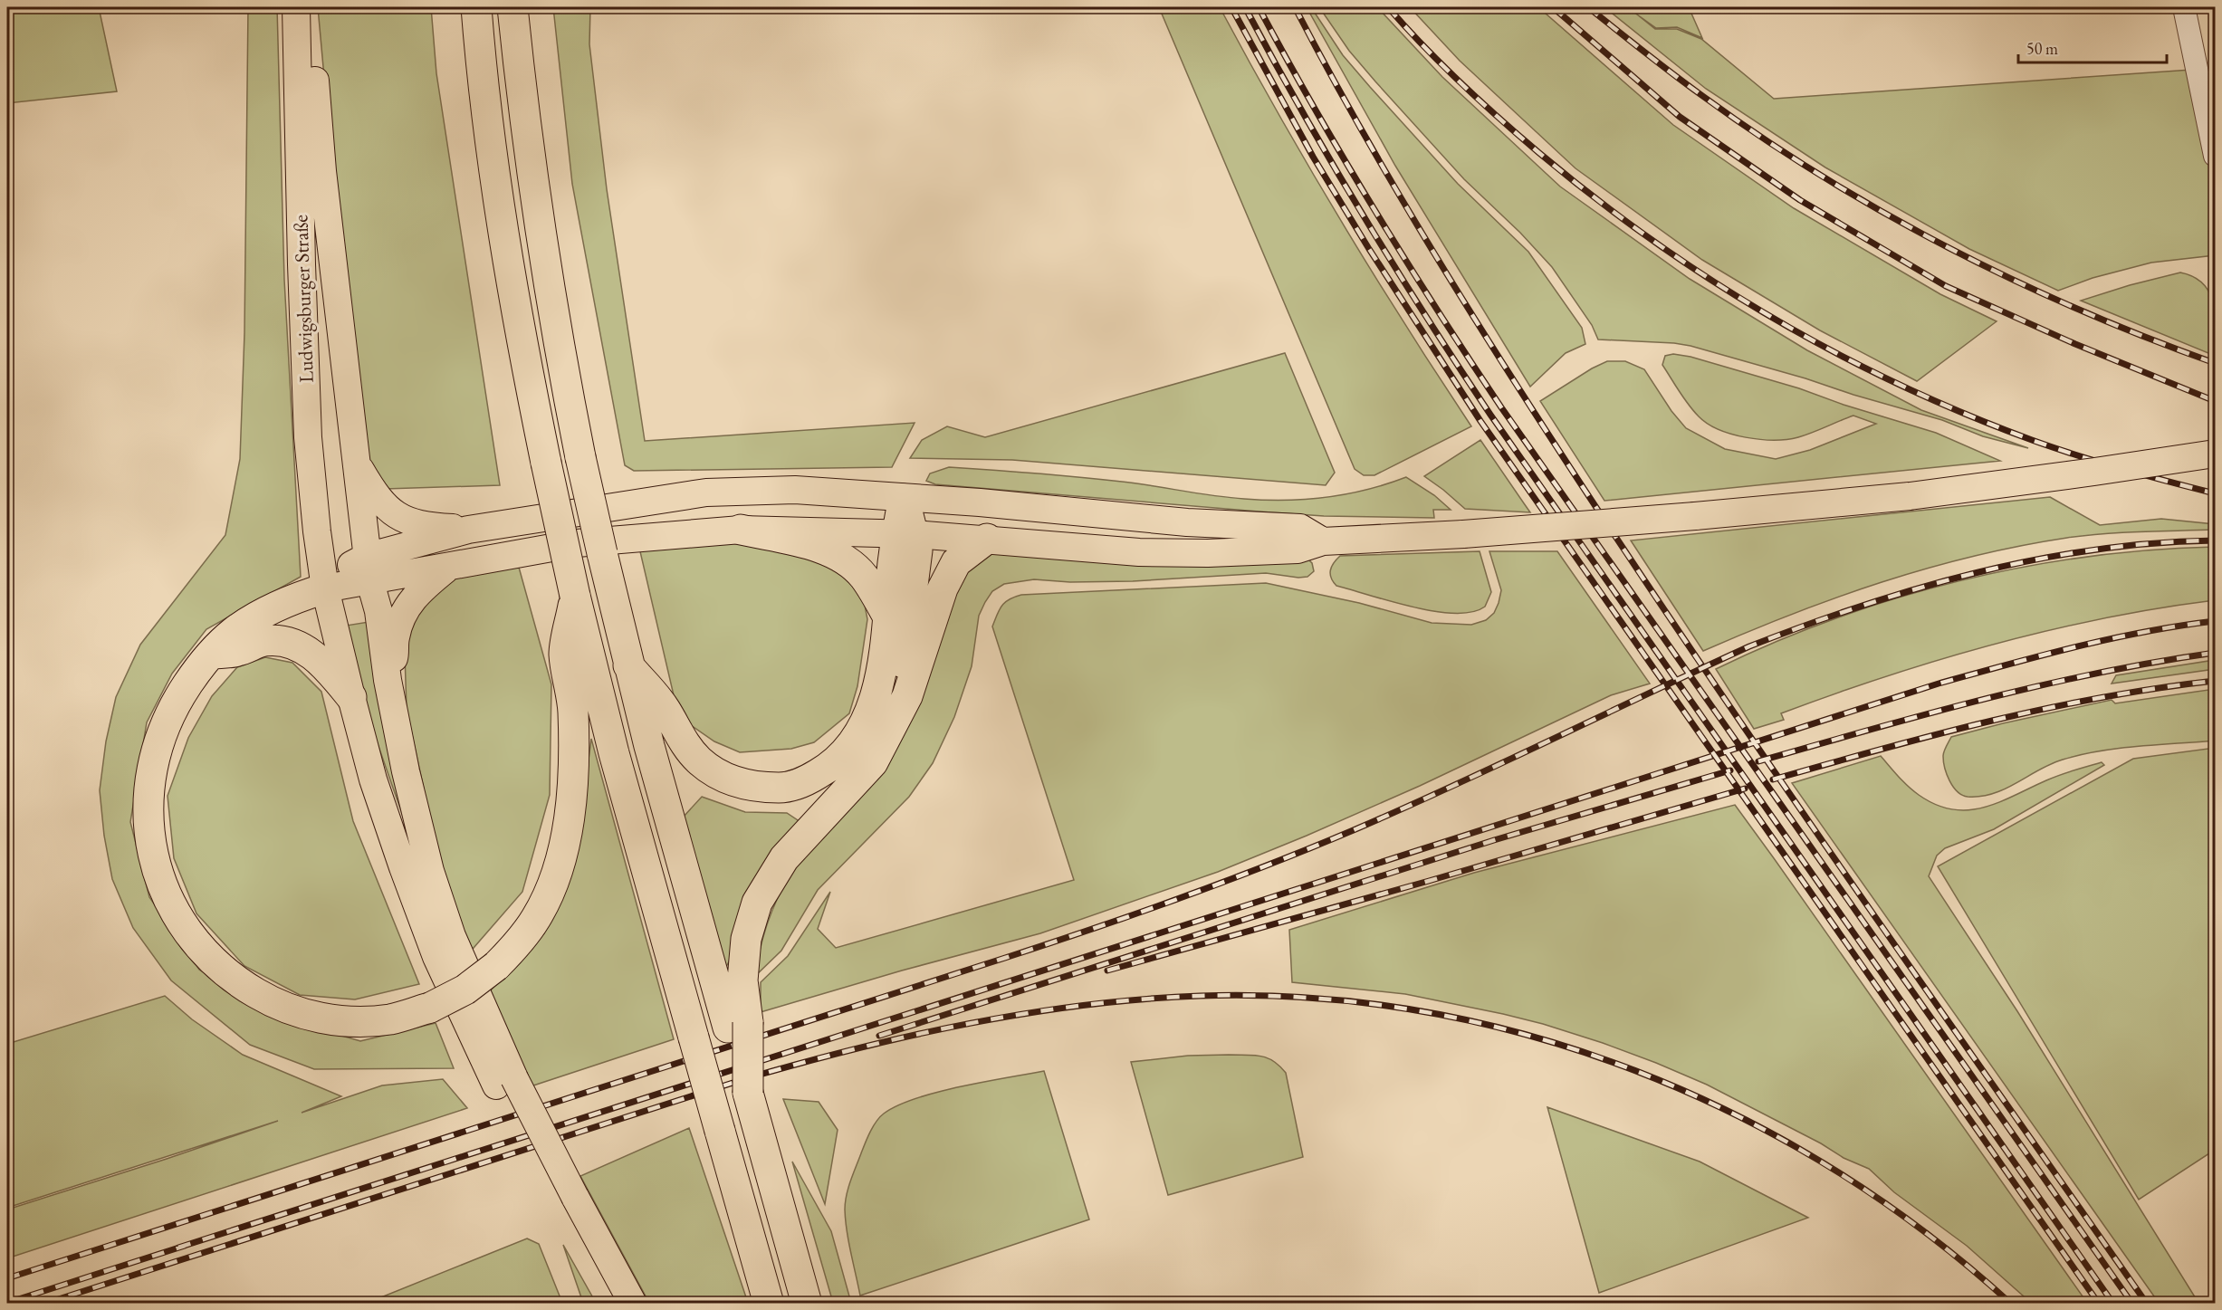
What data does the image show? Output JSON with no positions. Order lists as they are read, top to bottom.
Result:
{
  "streets": {
    "main road": ["Ludwigsburger Straße"]
  },
  "scale_bar": "50 m"
}
